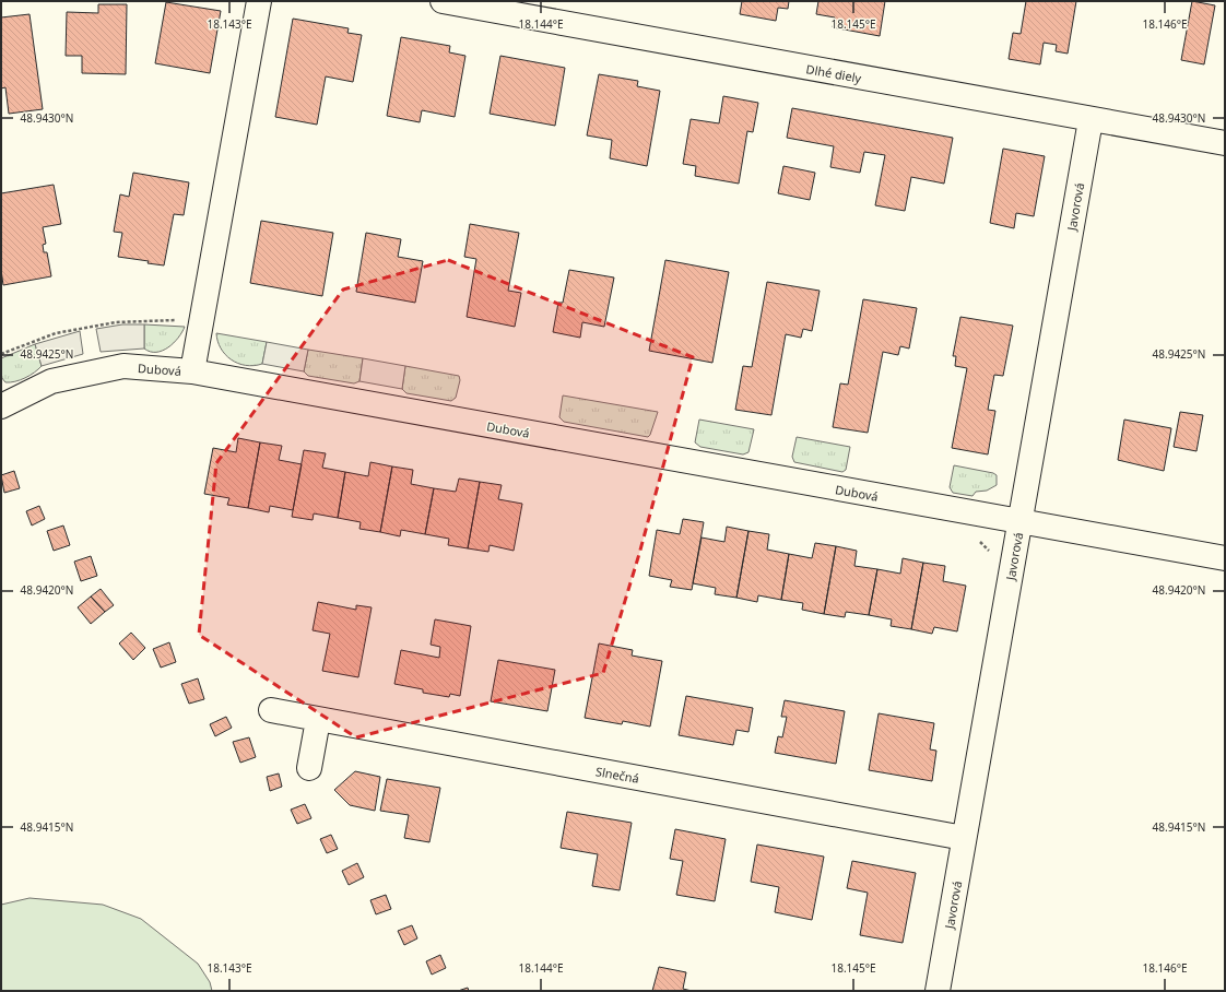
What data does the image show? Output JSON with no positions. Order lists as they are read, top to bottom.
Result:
{
  "streets": {
    "street": [
      "Dlhé diely",
      "Javorová",
      "Dubová",
      "Slnečná"
    ]
  },
  "crossings": [
    ["Dlhé diely", "Javorová"],
    ["Javorová", "Dubová"],
    ["Javorová", "Slnečná"]
  ],
  "coordinates": [
    "18.143°E",
    "18.144°E",
    "18.145°E",
    "18.146°E",
    "48.9430°N",
    "48.9425°N",
    "48.9420°N",
    "48.9415°N"
  ]
}
